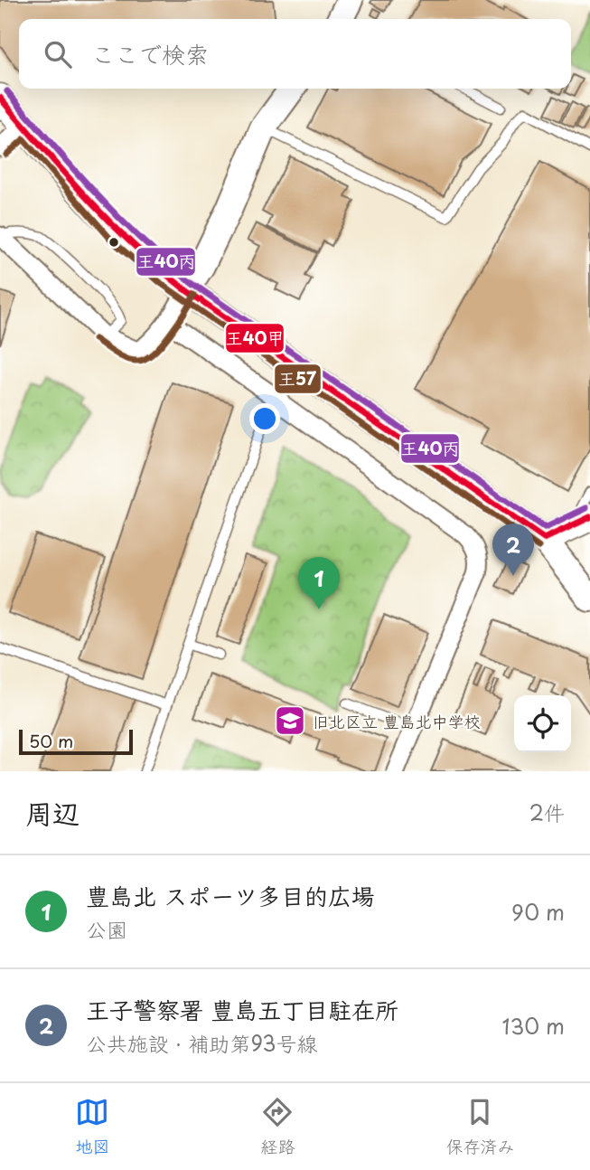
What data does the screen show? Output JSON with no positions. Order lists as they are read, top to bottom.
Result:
{
  "places": {
    "school or university": ["旧北区立 豊島北中学校"]
  },
  "lines": ["transit line 王40丙", "transit line 王40甲", "transit line 王57"],
  "scale_bar": "50 m",
  "page": {
    "search": "ここで検索",
    "pins": ["2", "1"],
    "scale": "50 m",
    "heading": ["周辺", "2件"],
    "list": [
      {
        "mark": "1",
        "name": "豊島北 スポーツ多目的広場",
        "note": "公園",
        "value": "90 m"
      },
      {
        "mark": "2",
        "name": "王子警察署 豊島五丁目駐在所",
        "note": "公共施設 · 補助第93号線",
        "value": "130 m"
      }
    ],
    "nav": ["地図", "経路", "保存済み"]
  }
}
